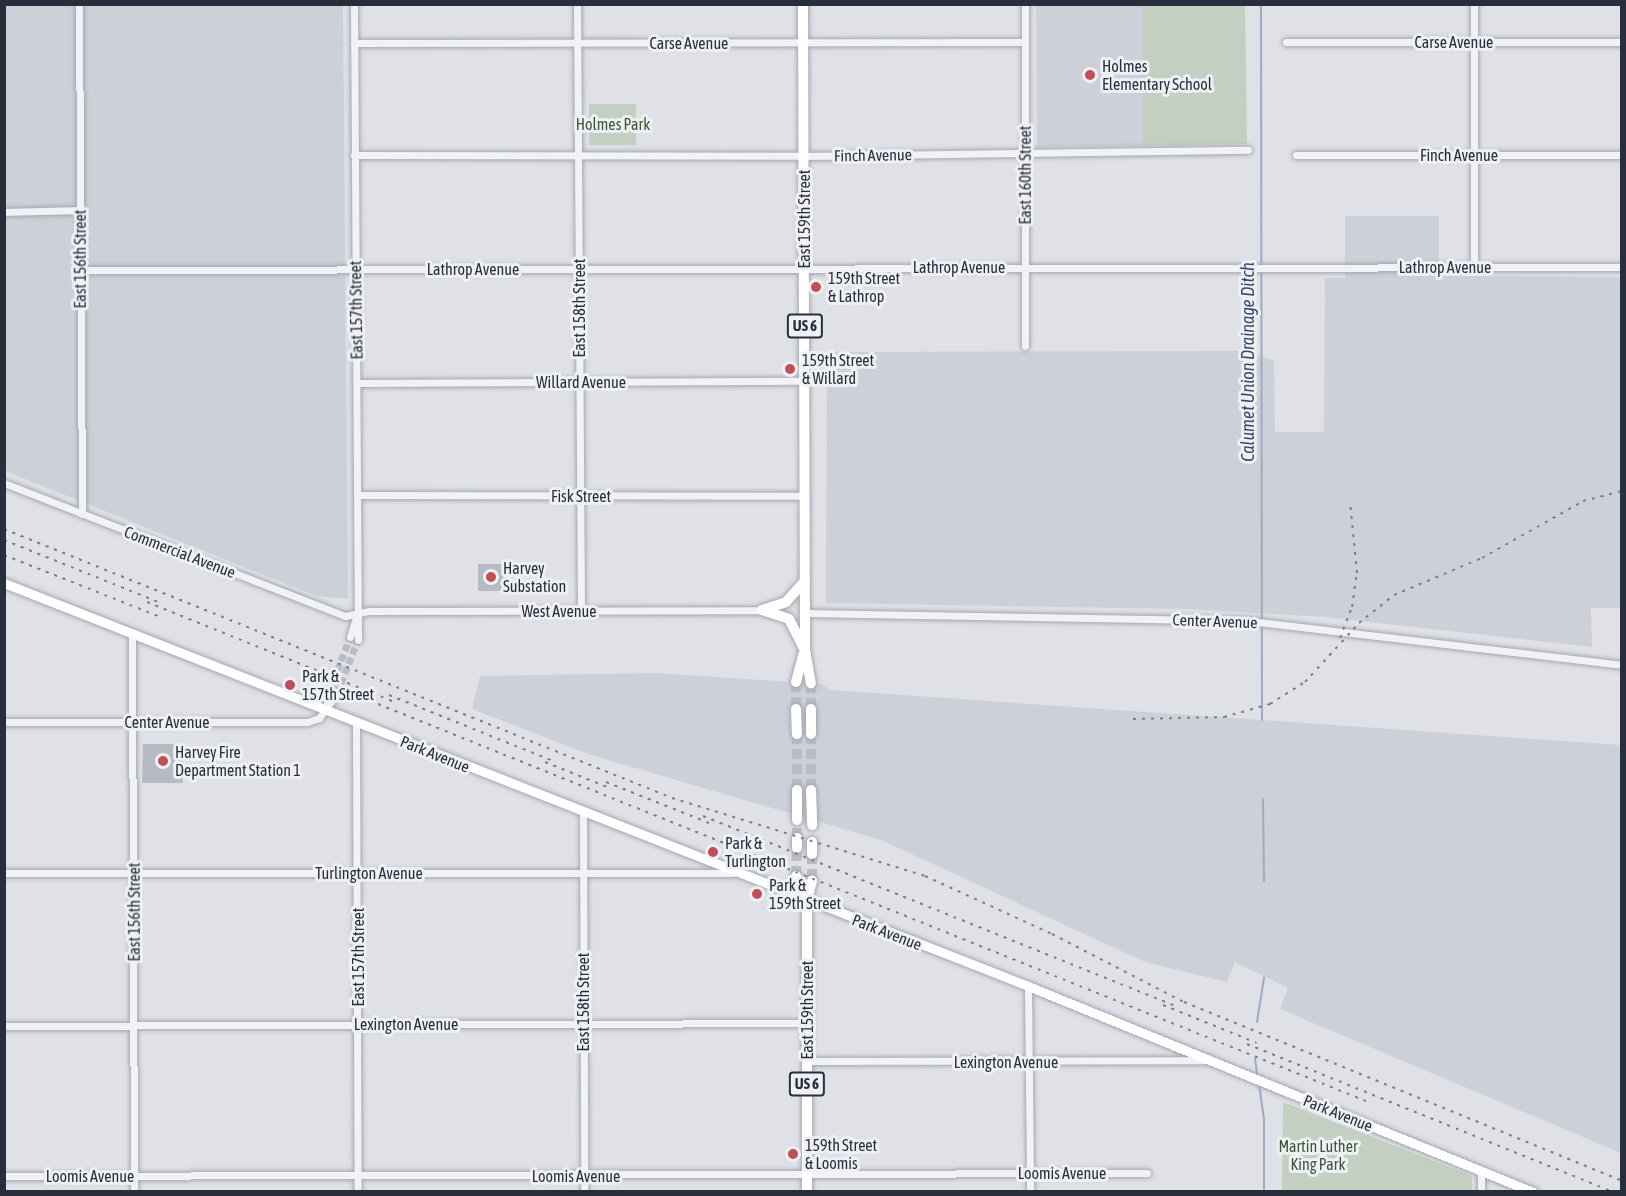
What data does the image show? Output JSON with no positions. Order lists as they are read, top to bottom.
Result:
{
  "streets": {
    "main road": ["East 159th Street", "US 6"],
    "street": [
      "Carse Avenue",
      "Finch Avenue",
      "East 160th Street",
      "East 156th Street",
      "Lathrop Avenue",
      "East 158th Street",
      "East 157th Street",
      "Willard Avenue",
      "Fisk Street",
      "Commercial Avenue",
      "West Avenue",
      "Center Avenue",
      "Park Avenue",
      "Turlington Avenue",
      "Lexington Avenue",
      "Loomis Avenue"
    ]
  },
  "crossings": [
    ["Carse Avenue", "East 160th Street"],
    ["Carse Avenue", "East 159th Street"],
    ["Carse Avenue", "East 158th Street"],
    ["Carse Avenue", "East 157th Street"],
    ["Finch Avenue", "East 160th Street"],
    ["Finch Avenue", "East 159th Street"],
    ["Finch Avenue", "East 158th Street"],
    ["Finch Avenue", "East 157th Street"],
    ["East 160th Street", "Lathrop Avenue"],
    ["East 159th Street", "Lathrop Avenue"],
    ["East 159th Street", "Willard Avenue"],
    ["East 159th Street", "Fisk Street"],
    ["East 159th Street", "Center Avenue"],
    ["East 159th Street", "Park Avenue"],
    ["East 159th Street", "Lexington Avenue"],
    ["East 159th Street", "Loomis Avenue"],
    ["East 156th Street", "Lathrop Avenue"],
    ["East 156th Street", "Commercial Avenue"],
    ["East 156th Street", "Center Avenue"],
    ["East 156th Street", "Park Avenue"],
    ["East 156th Street", "Turlington Avenue"],
    ["East 156th Street", "Lexington Avenue"],
    ["East 156th Street", "Loomis Avenue"],
    ["Lathrop Avenue", "East 158th Street"],
    ["Lathrop Avenue", "East 157th Street"],
    ["East 158th Street", "Willard Avenue"],
    ["East 158th Street", "Fisk Street"],
    ["East 158th Street", "West Avenue"],
    ["East 158th Street", "Park Avenue"],
    ["East 158th Street", "Turlington Avenue"],
    ["East 158th Street", "Lexington Avenue"],
    ["East 158th Street", "Loomis Avenue"],
    ["East 157th Street", "Willard Avenue"],
    ["East 157th Street", "Fisk Street"],
    ["East 157th Street", "Commercial Avenue"],
    ["East 157th Street", "West Avenue"],
    ["East 157th Street", "Park Avenue"],
    ["East 157th Street", "Turlington Avenue"],
    ["East 157th Street", "Lexington Avenue"],
    ["East 157th Street", "Loomis Avenue"],
    ["Commercial Avenue", "West Avenue"],
    ["Center Avenue", "Park Avenue"],
    ["Park Avenue", "Turlington Avenue"],
    ["Park Avenue", "Lexington Avenue"]
  ],
  "water": ["Calumet Union Drainage Ditch"],
  "parks": ["Holmes Park", "Martin Luther King Park"],
  "places": [
    "Holmes Elementary School",
    "159th Street & Lathrop",
    "159th Street & Willard",
    "Harvey Substation",
    "Park & 157th Street",
    "Harvey Fire Department Station 1",
    "Park & Turlington",
    "Park & 159th Street",
    "159th Street & Loomis"
  ]
}
